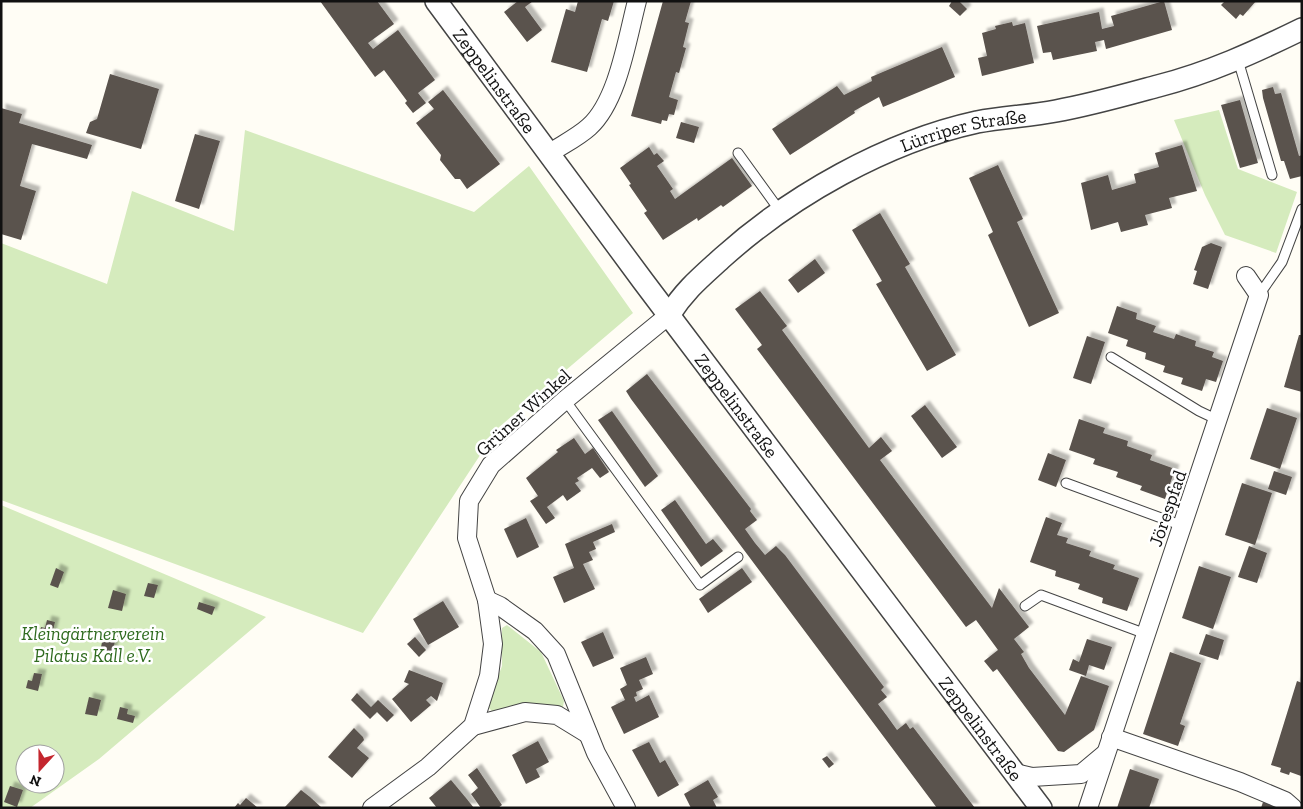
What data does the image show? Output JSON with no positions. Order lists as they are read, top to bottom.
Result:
{
  "streets": {
    "street": [
      "Zeppelinstraße",
      "Lürriper Straße",
      "Grüner Winkel",
      "Jörespfad"
    ]
  },
  "crossings": [
    ["Zeppelinstraße", "Lürriper Straße"],
    ["Zeppelinstraße", "Grüner Winkel"],
    ["Lürriper Straße", "Grüner Winkel"]
  ],
  "parks": ["Kleingärtnerverein Pilatus Kall e.V."],
  "north": "bottom"
}
